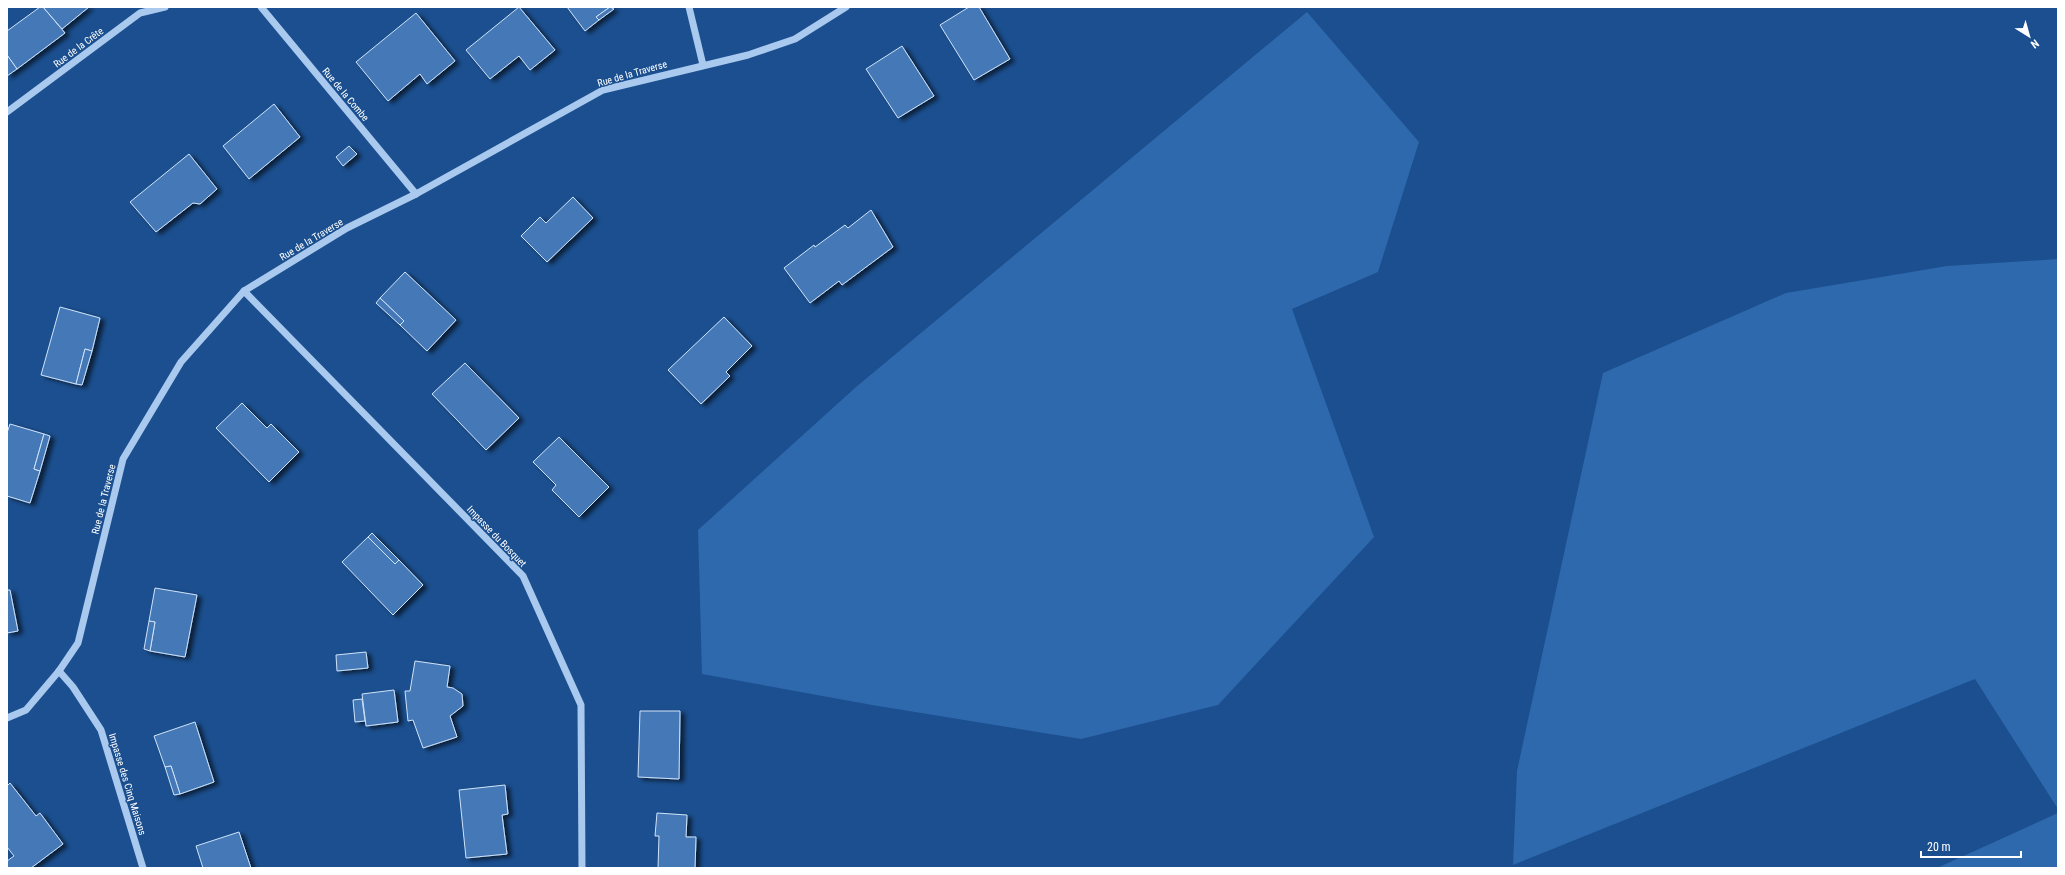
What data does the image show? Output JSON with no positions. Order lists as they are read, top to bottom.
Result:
{
  "streets": {
    "street": [
      "Rue de la Crête",
      "Rue de la Traverse",
      "Rue de la Combe",
      "Impasse du Bosquet",
      "Impasse des Cinq Maisons"
    ]
  },
  "crossings": [
    ["Rue de la Traverse", "Rue de la Combe"],
    ["Rue de la Traverse", "Impasse du Bosquet"],
    ["Rue de la Traverse", "Impasse des Cinq Maisons"]
  ],
  "scale_bar": "20 m",
  "north": "bottom right"
}
